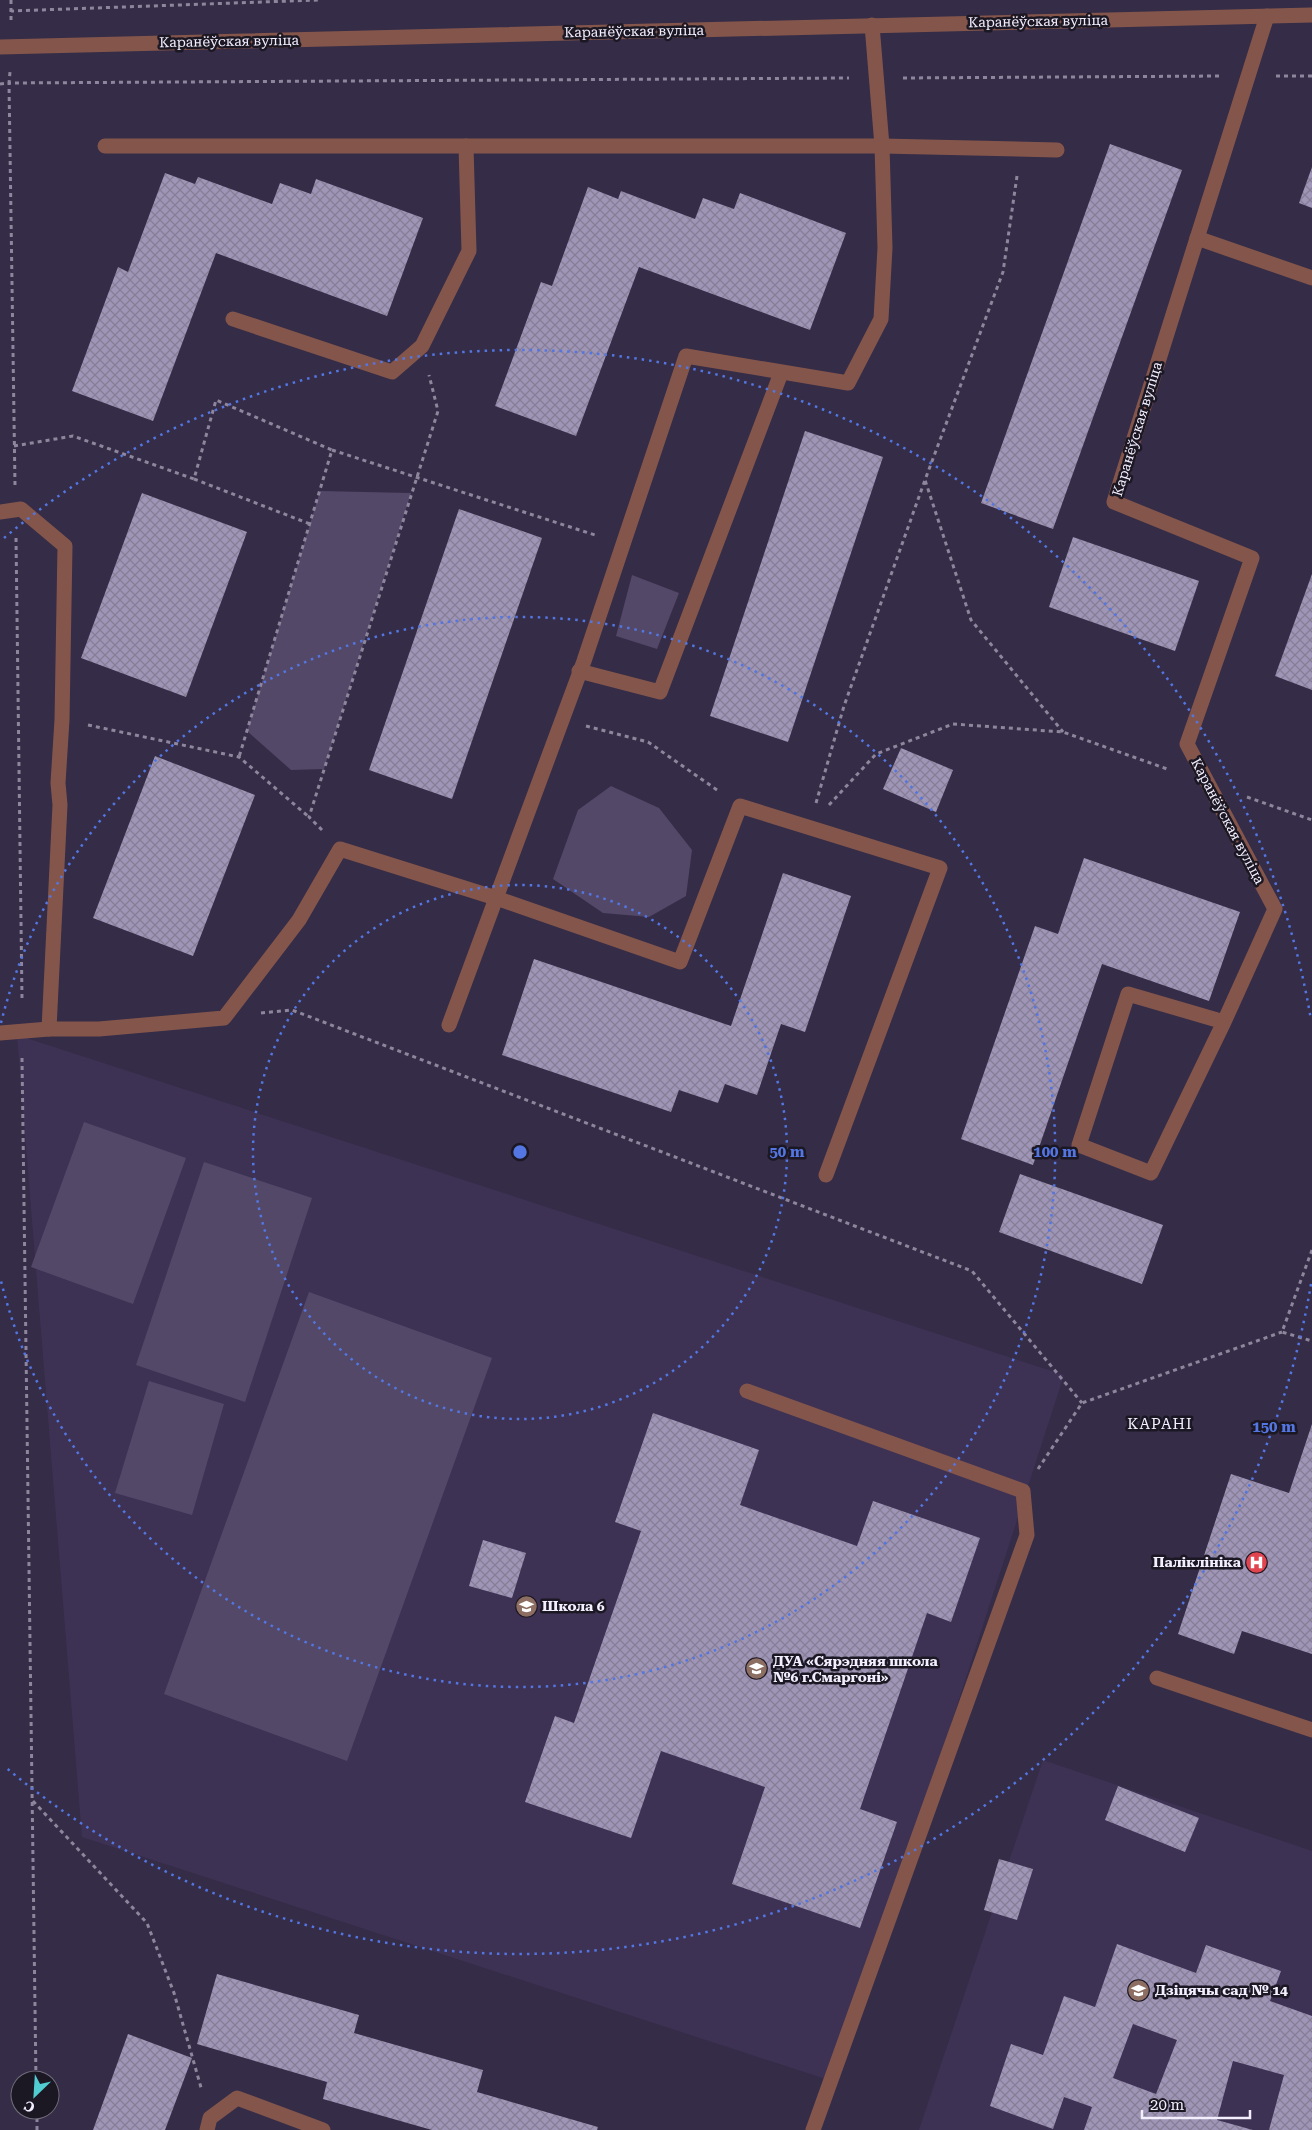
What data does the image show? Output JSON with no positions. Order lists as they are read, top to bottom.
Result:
{
  "streets": {
    "street": ["Каранёўская вуліца"]
  },
  "districts": ["КАРАНІ"],
  "places": {
    "hospital": ["Паліклініка"],
    "school or university": ["Школа 6", "ДУА «Сярэдняя школа №6 г.Смаргоні»", "Дзіцячы сад № 14"]
  },
  "scale_bar": "20 m",
  "north": "bottom left",
  "rings": ["50 m", "100 m", "150 m"]
}
